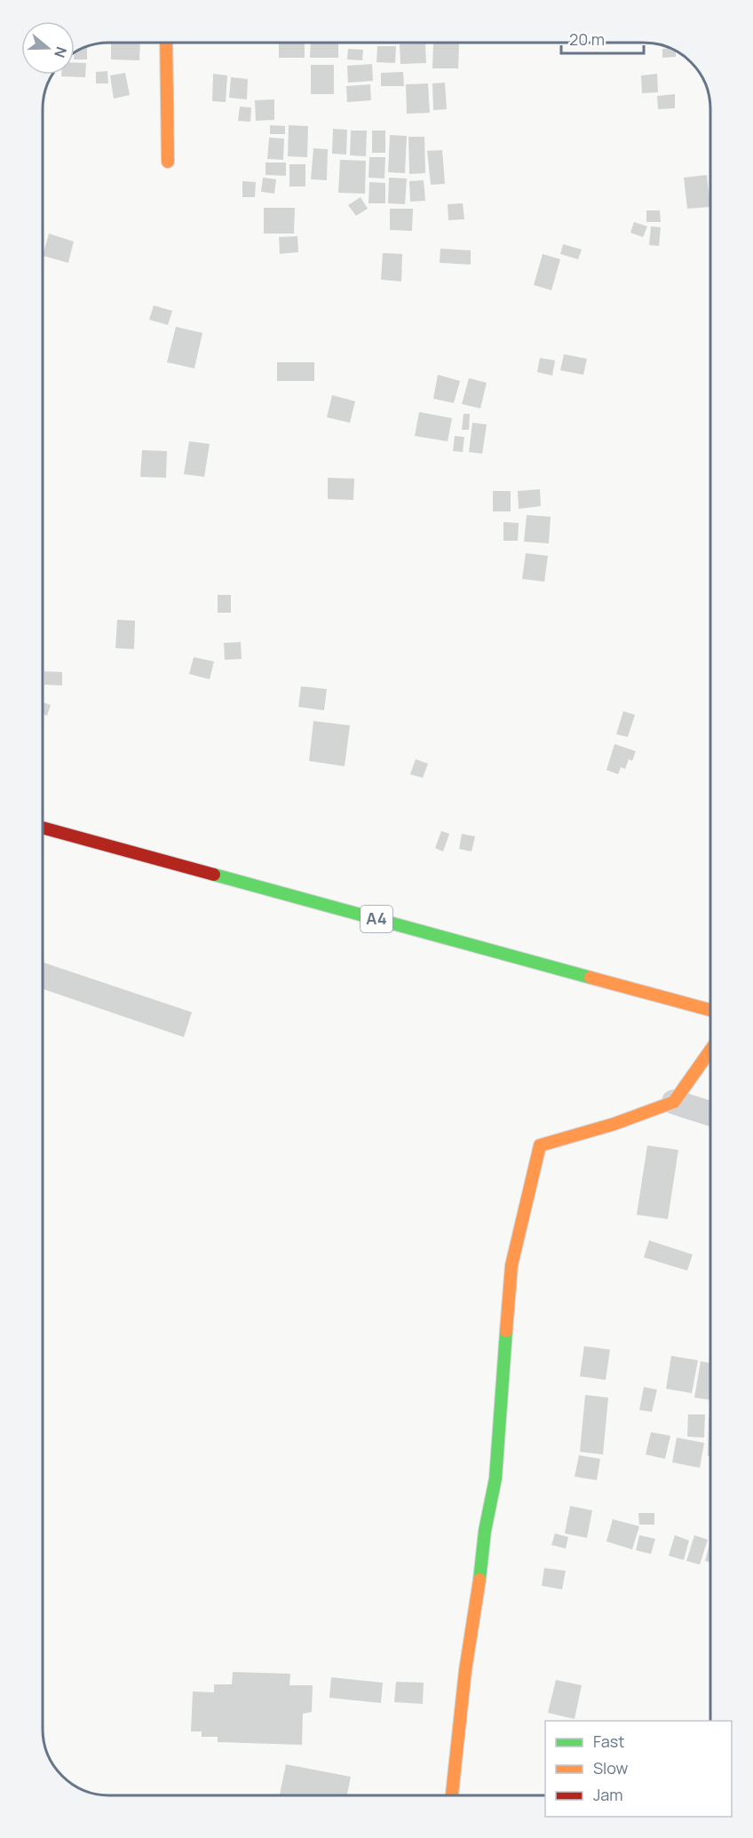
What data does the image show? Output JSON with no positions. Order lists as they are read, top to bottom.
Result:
{
  "streets": {
    "main road": ["A4"]
  },
  "legend": ["Fast", "Slow", "Jam"],
  "scale_bar": "20 m",
  "north": "right"
}
